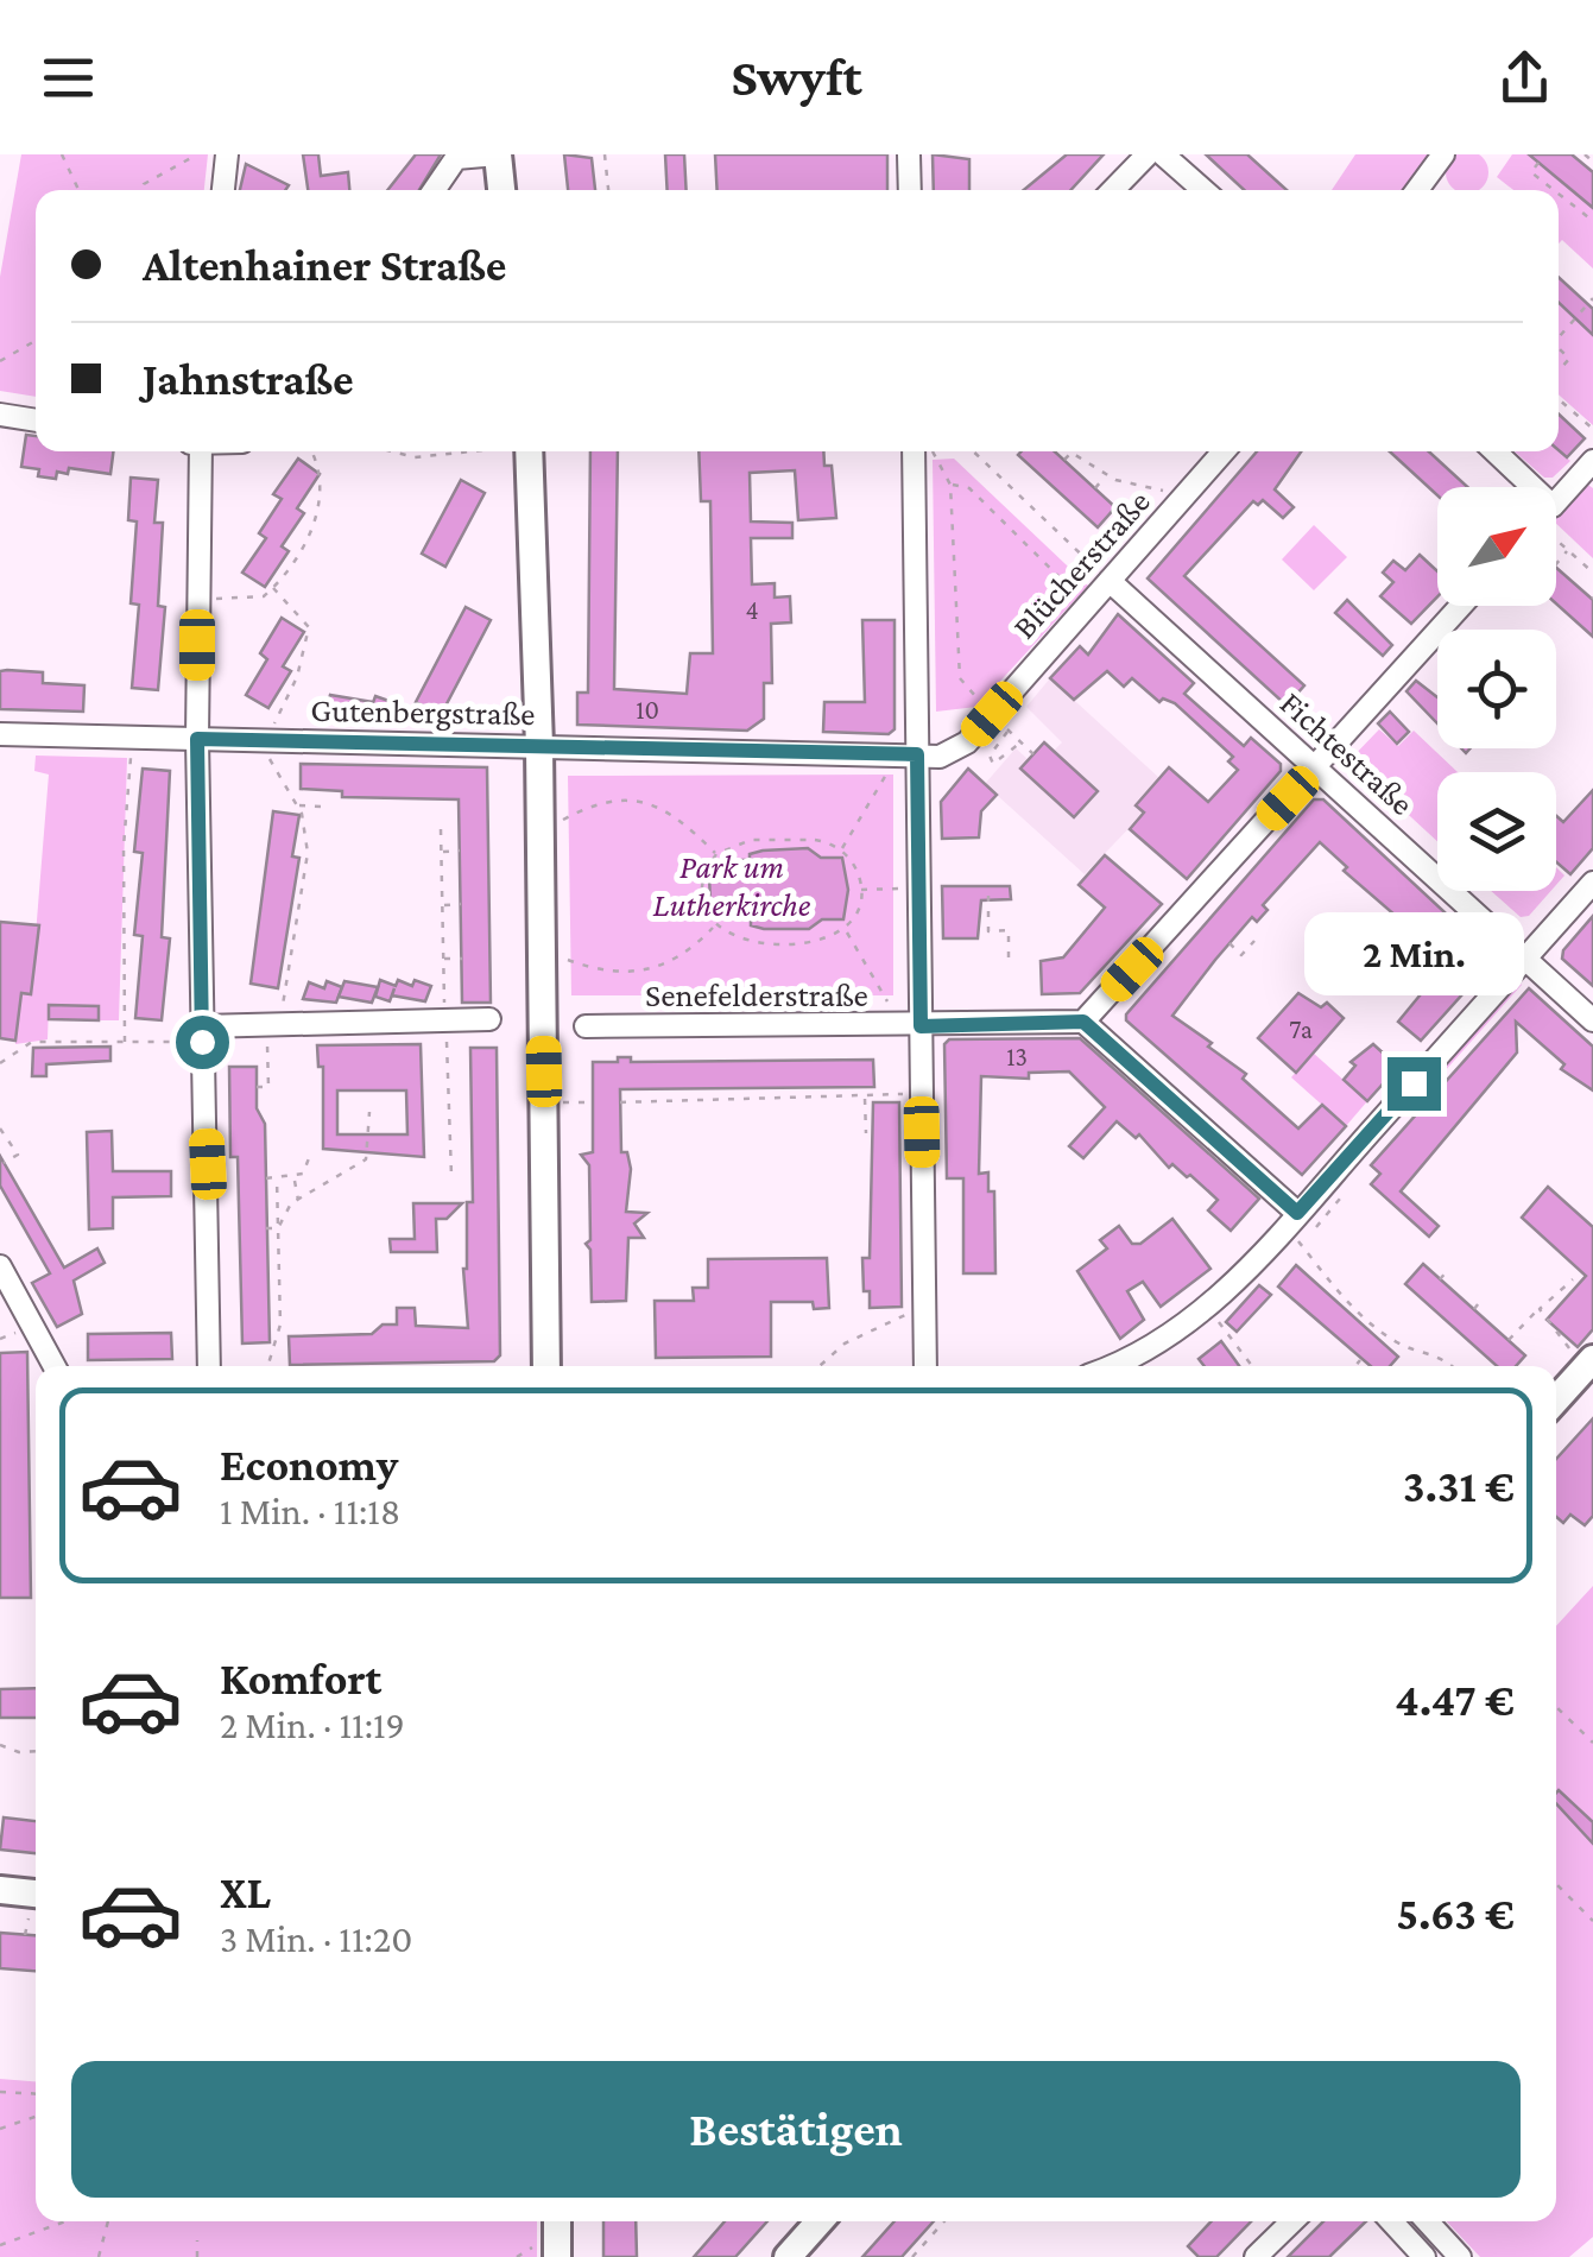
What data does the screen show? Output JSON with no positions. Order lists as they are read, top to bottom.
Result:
{
  "streets": {
    "street": [
      "Blücherstraße",
      "Gutenbergstraße",
      "Fichtestraße",
      "Senefelderstraße"
    ]
  },
  "crossings": [
    ["Blücherstraße", "Gutenbergstraße"],
    ["Blücherstraße", "Fichtestraße"]
  ],
  "parks": ["Park um Lutherkirche"],
  "house_numbers": [
    "4",
    "10",
    "7a",
    "13"
  ],
  "north": "top right",
  "page": {
    "header": "Swyft",
    "banner": ["Altenhainer Straße", "Jahnstraße"],
    "bubble": "2 Min.",
    "list": [
      {
        "name": "Economy",
        "note": "1 Min. · 11:18",
        "value": "3.31 €"
      },
      {
        "name": "Komfort",
        "note": "2 Min. · 11:19",
        "value": "4.47 €"
      },
      {
        "name": "XL",
        "note": "3 Min. · 11:20",
        "value": "5.63 €"
      }
    ],
    "buttons": "Bestätigen"
  }
}
